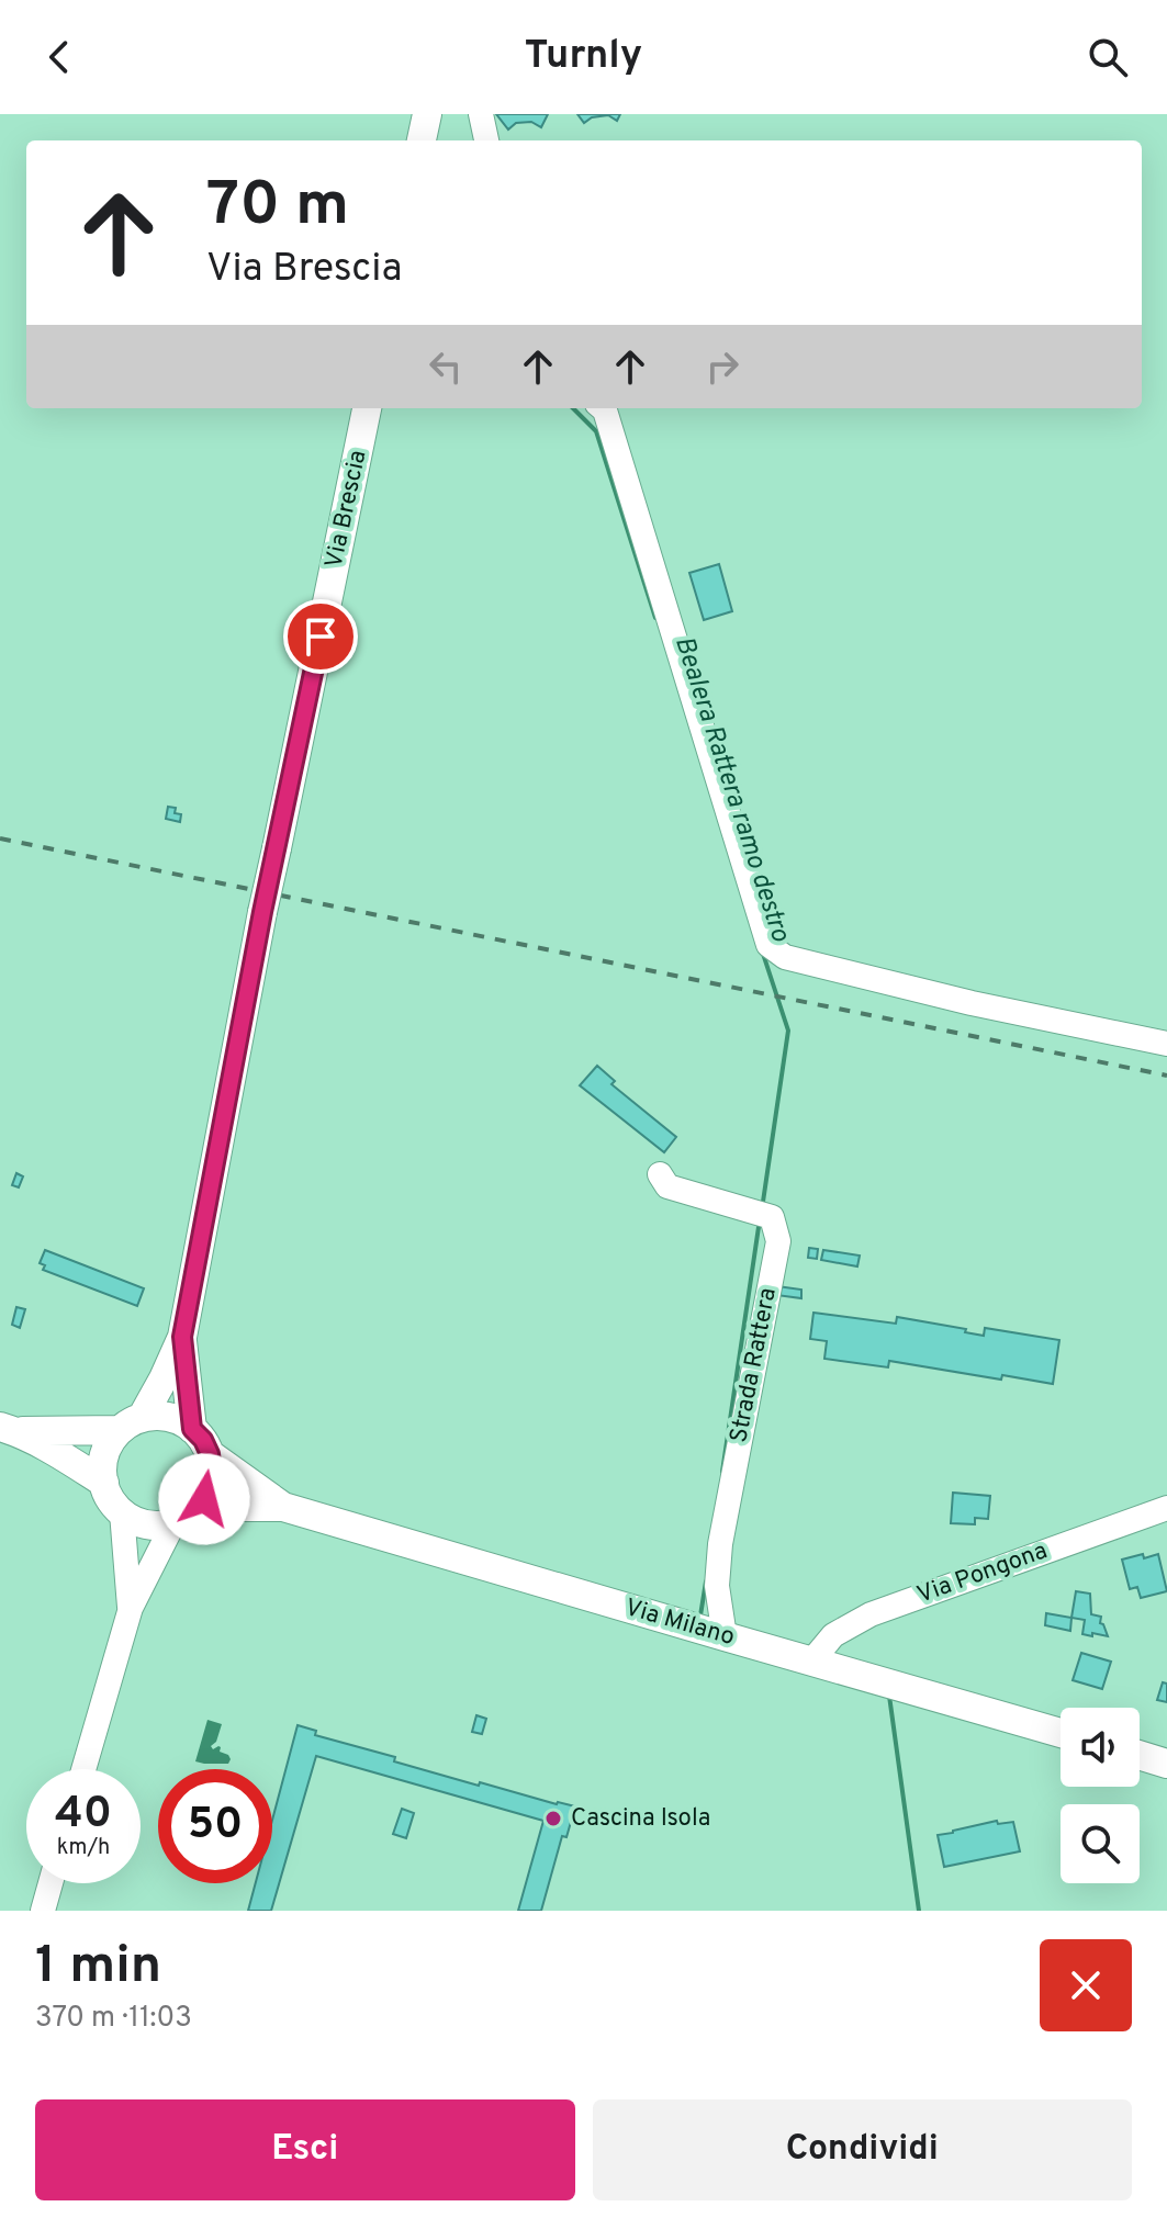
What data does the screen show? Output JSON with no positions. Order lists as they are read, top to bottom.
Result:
{
  "streets": {
    "main road": ["Via Brescia", "Via Milano"],
    "street": ["Strada Rattera", "Via Pongona"]
  },
  "crossings": [
    ["Strada Rattera", "Via Milano"],
    ["Via Pongona", "Via Milano"]
  ],
  "water": ["Bealera Rattera ramo destro"],
  "places": ["Cascina Isola"],
  "page": {
    "header": "Turnly",
    "turn": ["70 m", "Via Brescia"],
    "speed": "40 km/h",
    "limit": "50",
    "heading": ["1 min", "370 m · 11:03"],
    "buttons": ["Esci", "Condividi"]
  }
}
